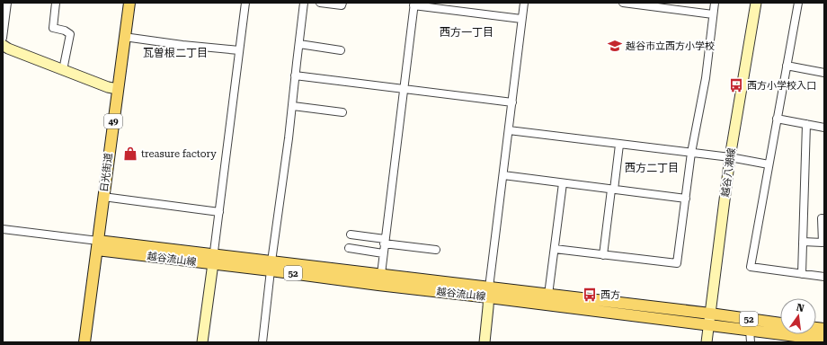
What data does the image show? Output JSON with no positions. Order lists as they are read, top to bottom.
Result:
{
  "streets": {
    "main road": [
      "49",
      "日光街道",
      "越谷八潮線",
      "越谷流山線",
      "52"
    ]
  },
  "crossings": [
    ["日光街道", "越谷流山線"],
    ["越谷八潮線", "越谷流山線"]
  ],
  "districts": ["西方一丁目", "瓦曽根二丁目", "西方二丁目"],
  "places": {
    "school or university": ["越谷市立西方小学校"],
    "bus stop": ["西方小学校入口", "西方"],
    "shop": ["treasure factory"]
  },
  "north": "top"
}
